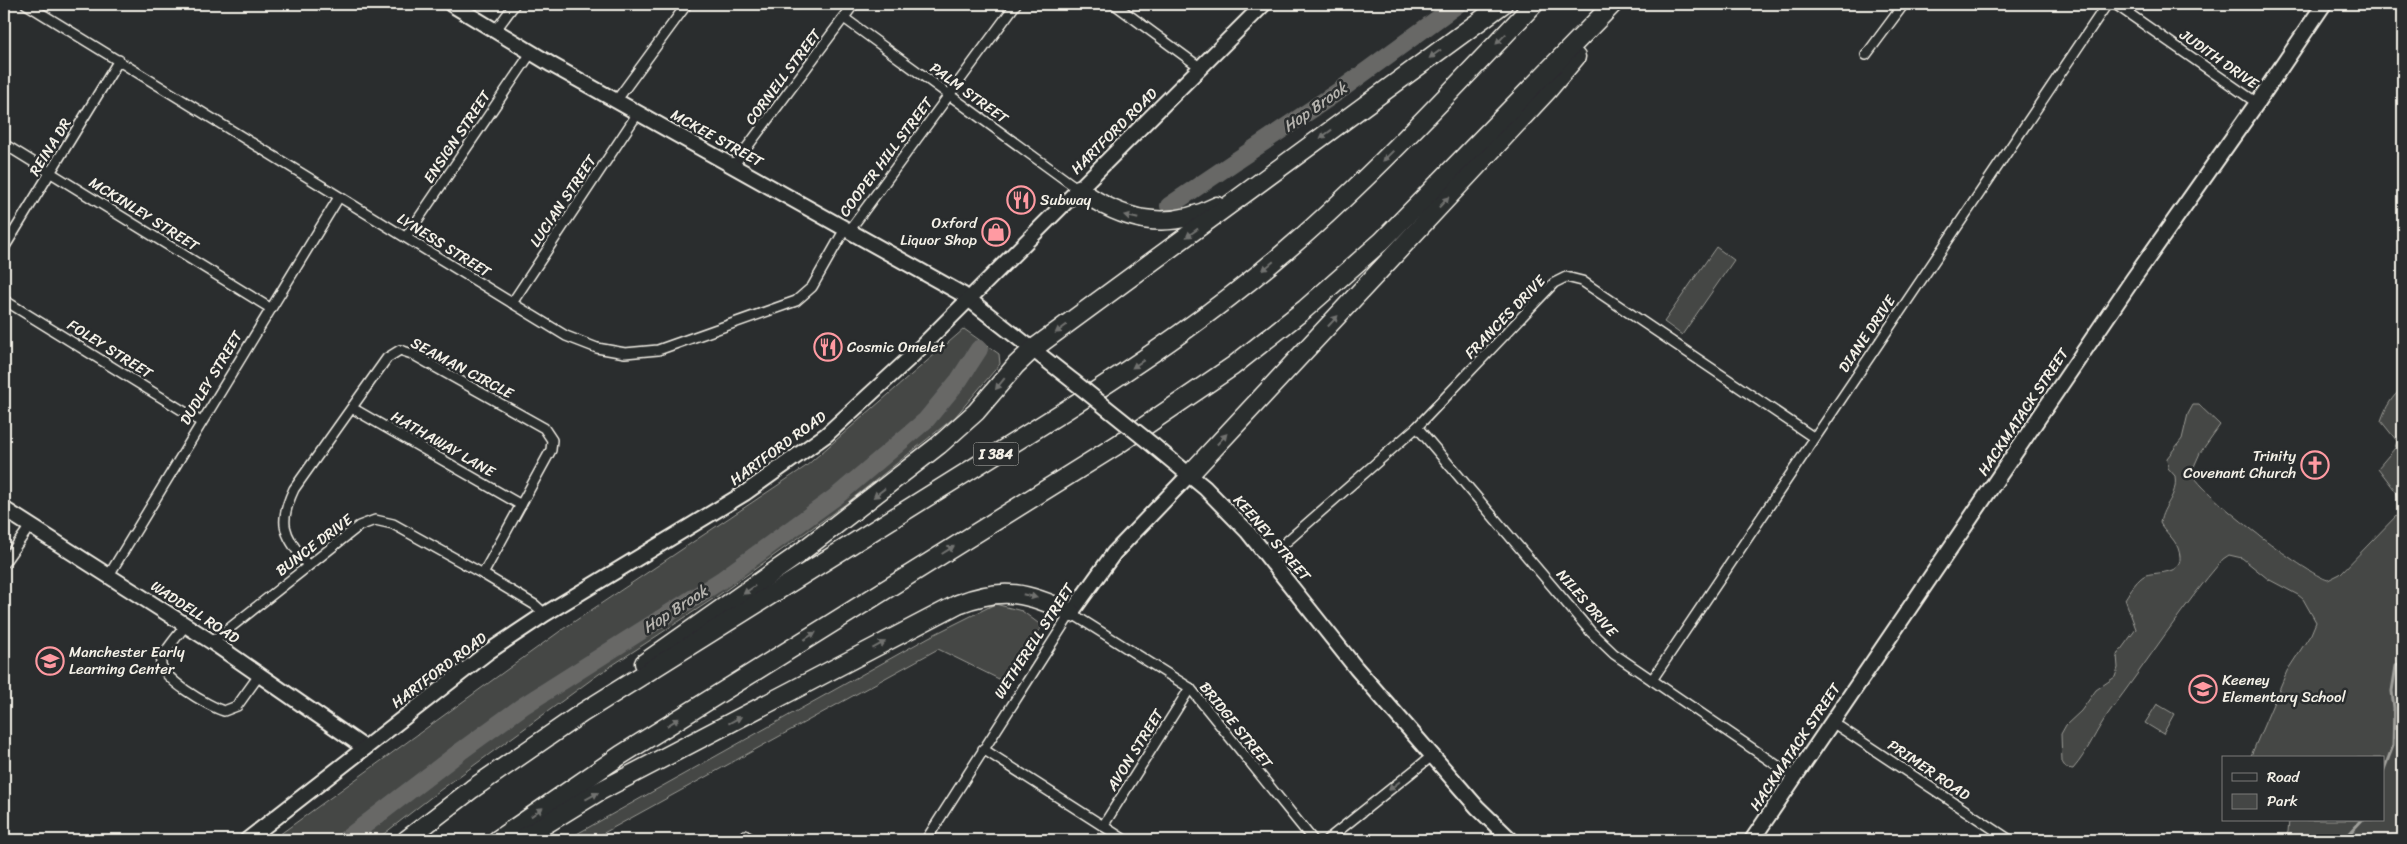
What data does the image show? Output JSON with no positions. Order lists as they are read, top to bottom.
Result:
{
  "streets": {
    "highway": ["I 384"],
    "main road": [
      "HARTFORD ROAD",
      "MCKEE STREET",
      "HACKMATACK STREET",
      "KEENEY STREET",
      "WADDELL ROAD",
      "WETHERELL STREET"
    ],
    "street": [
      "JUDITH DRIVE",
      "CORNELL STREET",
      "PALM STREET",
      "ENSIGN STREET",
      "REINA DR",
      "COOPER HILL STREET",
      "LUCIAN STREET",
      "MCKINLEY STREET",
      "LYNESS STREET",
      "FRANCES DRIVE",
      "DIANE DRIVE",
      "FOLEY STREET",
      "SEAMAN CIRCLE",
      "DUDLEY STREET",
      "HATHAWAY LANE",
      "BUNCE DRIVE",
      "NILES DRIVE",
      "BRIDGE STREET",
      "AVON STREET",
      "PRIMER ROAD"
    ]
  },
  "crossings": [
    ["JUDITH DRIVE", "HACKMATACK STREET"],
    ["CORNELL STREET", "PALM STREET"],
    ["CORNELL STREET", "MCKEE STREET"],
    ["PALM STREET", "HARTFORD ROAD"],
    ["PALM STREET", "COOPER HILL STREET"],
    ["HARTFORD ROAD", "MCKEE STREET"],
    ["HARTFORD ROAD", "KEENEY STREET"],
    ["HARTFORD ROAD", "BUNCE DRIVE"],
    ["HARTFORD ROAD", "WADDELL ROAD"],
    ["ENSIGN STREET", "MCKEE STREET"],
    ["ENSIGN STREET", "LYNESS STREET"],
    ["MCKEE STREET", "COOPER HILL STREET"],
    ["MCKEE STREET", "LUCIAN STREET"],
    ["MCKEE STREET", "LYNESS STREET"],
    ["MCKEE STREET", "KEENEY STREET"],
    ["REINA DR", "MCKINLEY STREET"],
    ["REINA DR", "LYNESS STREET"],
    ["COOPER HILL STREET", "LYNESS STREET"],
    ["LUCIAN STREET", "LYNESS STREET"],
    ["MCKINLEY STREET", "DUDLEY STREET"],
    ["LYNESS STREET", "DUDLEY STREET"],
    ["FRANCES DRIVE", "DIANE DRIVE"],
    ["FRANCES DRIVE", "KEENEY STREET"],
    ["FRANCES DRIVE", "NILES DRIVE"],
    ["DIANE DRIVE", "NILES DRIVE"],
    ["FOLEY STREET", "DUDLEY STREET"],
    ["SEAMAN CIRCLE", "HATHAWAY LANE"],
    ["SEAMAN CIRCLE", "BUNCE DRIVE"],
    ["DUDLEY STREET", "WADDELL ROAD"],
    ["HACKMATACK STREET", "NILES DRIVE"],
    ["HACKMATACK STREET", "PRIMER ROAD"],
    ["KEENEY STREET", "WETHERELL STREET"],
    ["BUNCE DRIVE", "WADDELL ROAD"],
    ["WETHERELL STREET", "BRIDGE STREET"],
    ["BRIDGE STREET", "AVON STREET"]
  ],
  "water": ["Hop Brook"],
  "places": {
    "restaurant": ["Subway", "Cosmic Omelet"],
    "shop": ["Oxford Liquor Shop"],
    "church": ["Trinity Covenant Church"],
    "school or university": ["Manchester Early Learning Center", "Keeney Elementary School"]
  },
  "legend": ["Road", "Park"]
}
